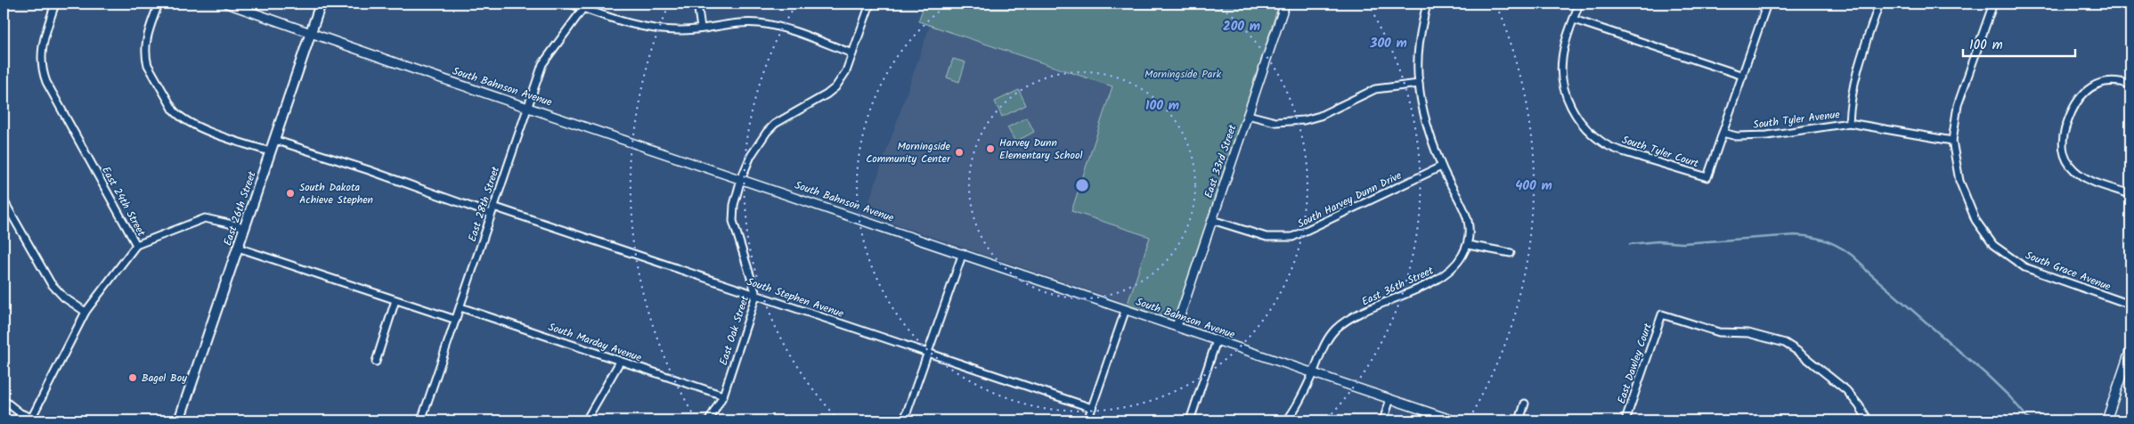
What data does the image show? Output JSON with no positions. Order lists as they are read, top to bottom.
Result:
{
  "streets": {
    "main road": ["East 26th Street"],
    "street": [
      "South Bahnson Avenue",
      "South Tyler Avenue",
      "South Tyler Court",
      "East 33rd Street",
      "South Harvey Dunn Drive",
      "East 24th Street",
      "East 28th Street",
      "South Grace Avenue",
      "East 36th Street",
      "South Stephen Avenue",
      "East Oak Street",
      "South Marday Avenue",
      "East Dawley Court"
    ]
  },
  "crossings": [
    ["South Bahnson Avenue", "East 33rd Street"],
    ["South Bahnson Avenue", "East 28th Street"],
    ["South Bahnson Avenue", "East 26th Street"],
    ["South Bahnson Avenue", "East 36th Street"],
    ["South Bahnson Avenue", "East Oak Street"],
    ["South Tyler Avenue", "South Tyler Court"],
    ["South Tyler Avenue", "South Grace Avenue"],
    ["East 33rd Street", "South Harvey Dunn Drive"],
    ["East 28th Street", "South Stephen Avenue"],
    ["East 28th Street", "South Marday Avenue"],
    ["South Stephen Avenue", "East Oak Street"],
    ["East Oak Street", "South Marday Avenue"]
  ],
  "parks": ["Morningside Park"],
  "places": [
    "Harvey Dunn Elementary School",
    "Morningside Community Center",
    "South Dakota Achieve Stephen",
    "Bagel Boy"
  ],
  "scale_bar": "100 m",
  "rings": [
    "200 m",
    "300 m",
    "100 m",
    "400 m"
  ]
}
